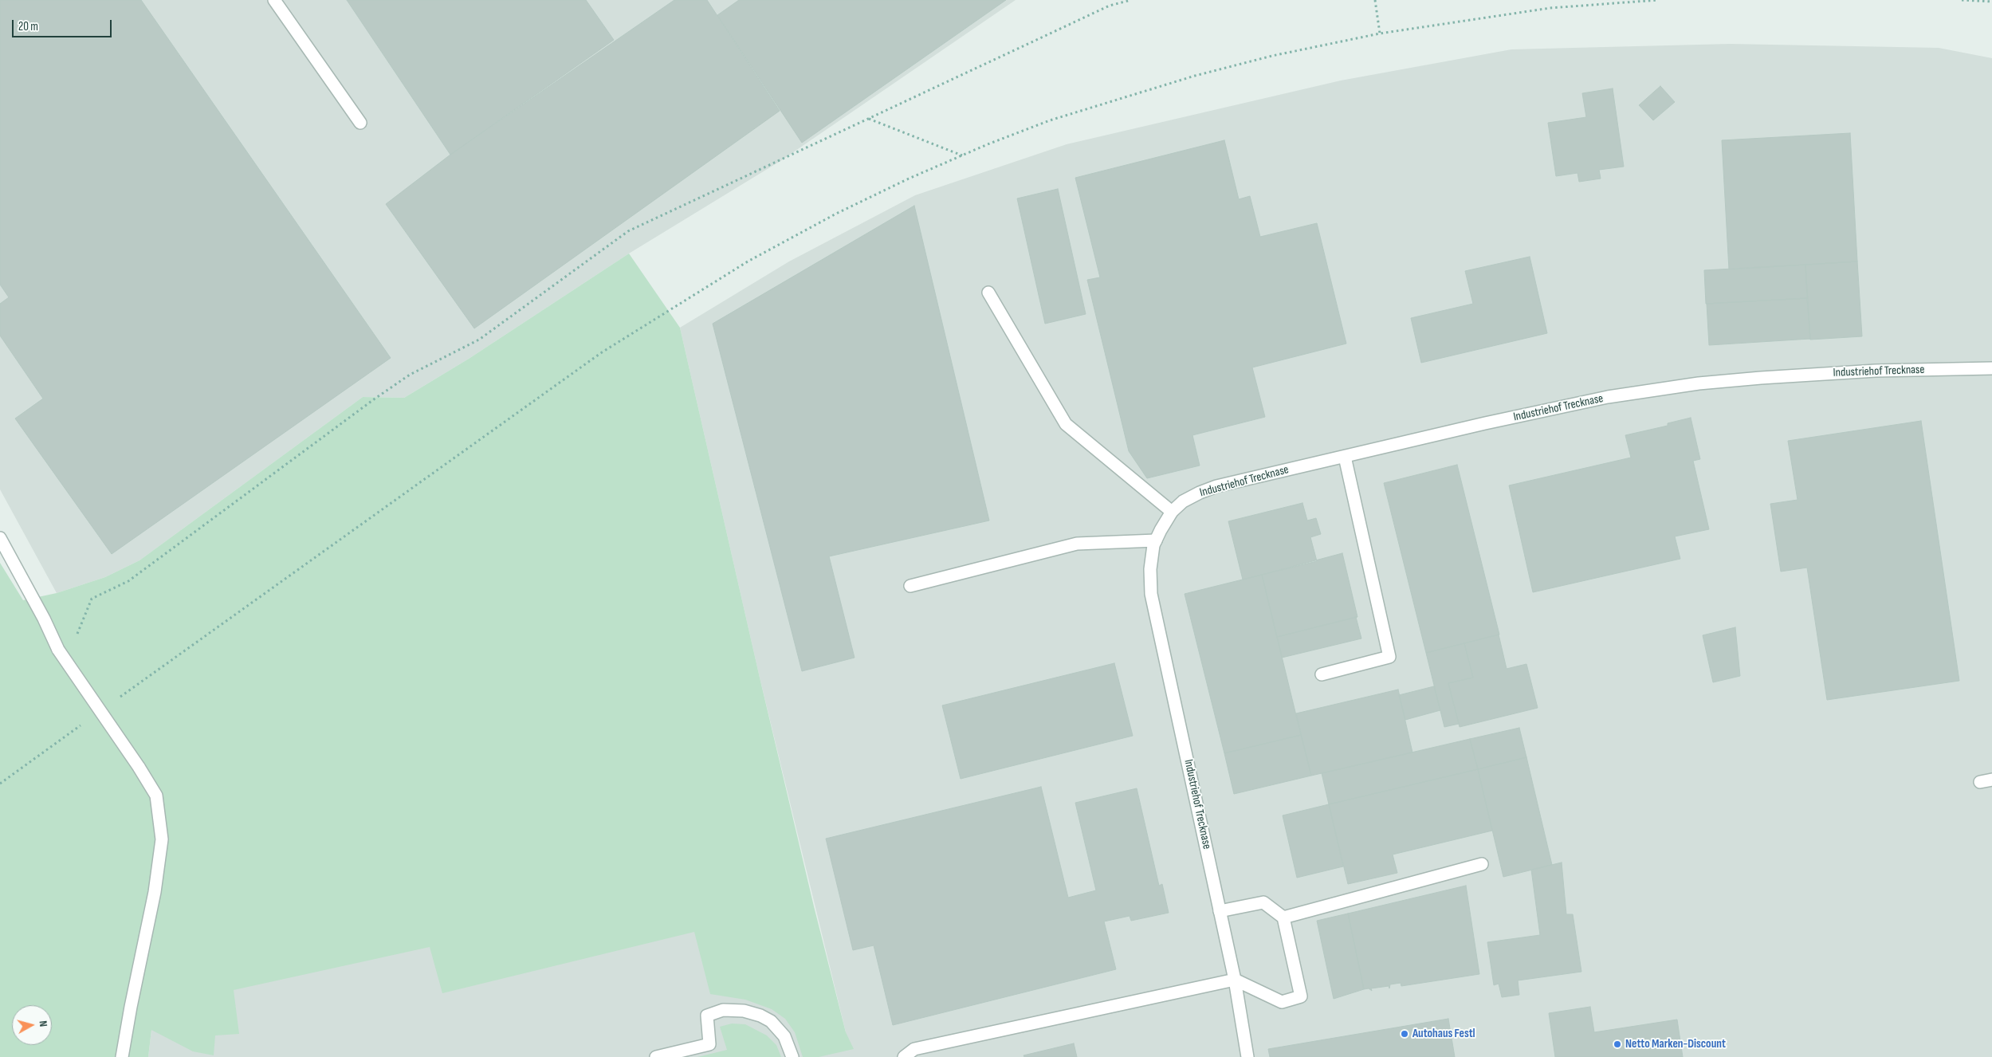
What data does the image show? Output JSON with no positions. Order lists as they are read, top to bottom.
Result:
{
  "streets": {
    "street": ["Industriehof Trecknase"]
  },
  "places": ["Autohaus Festl", "Netto Marken-Discount"],
  "scale_bar": "20 m",
  "north": "right"
}
